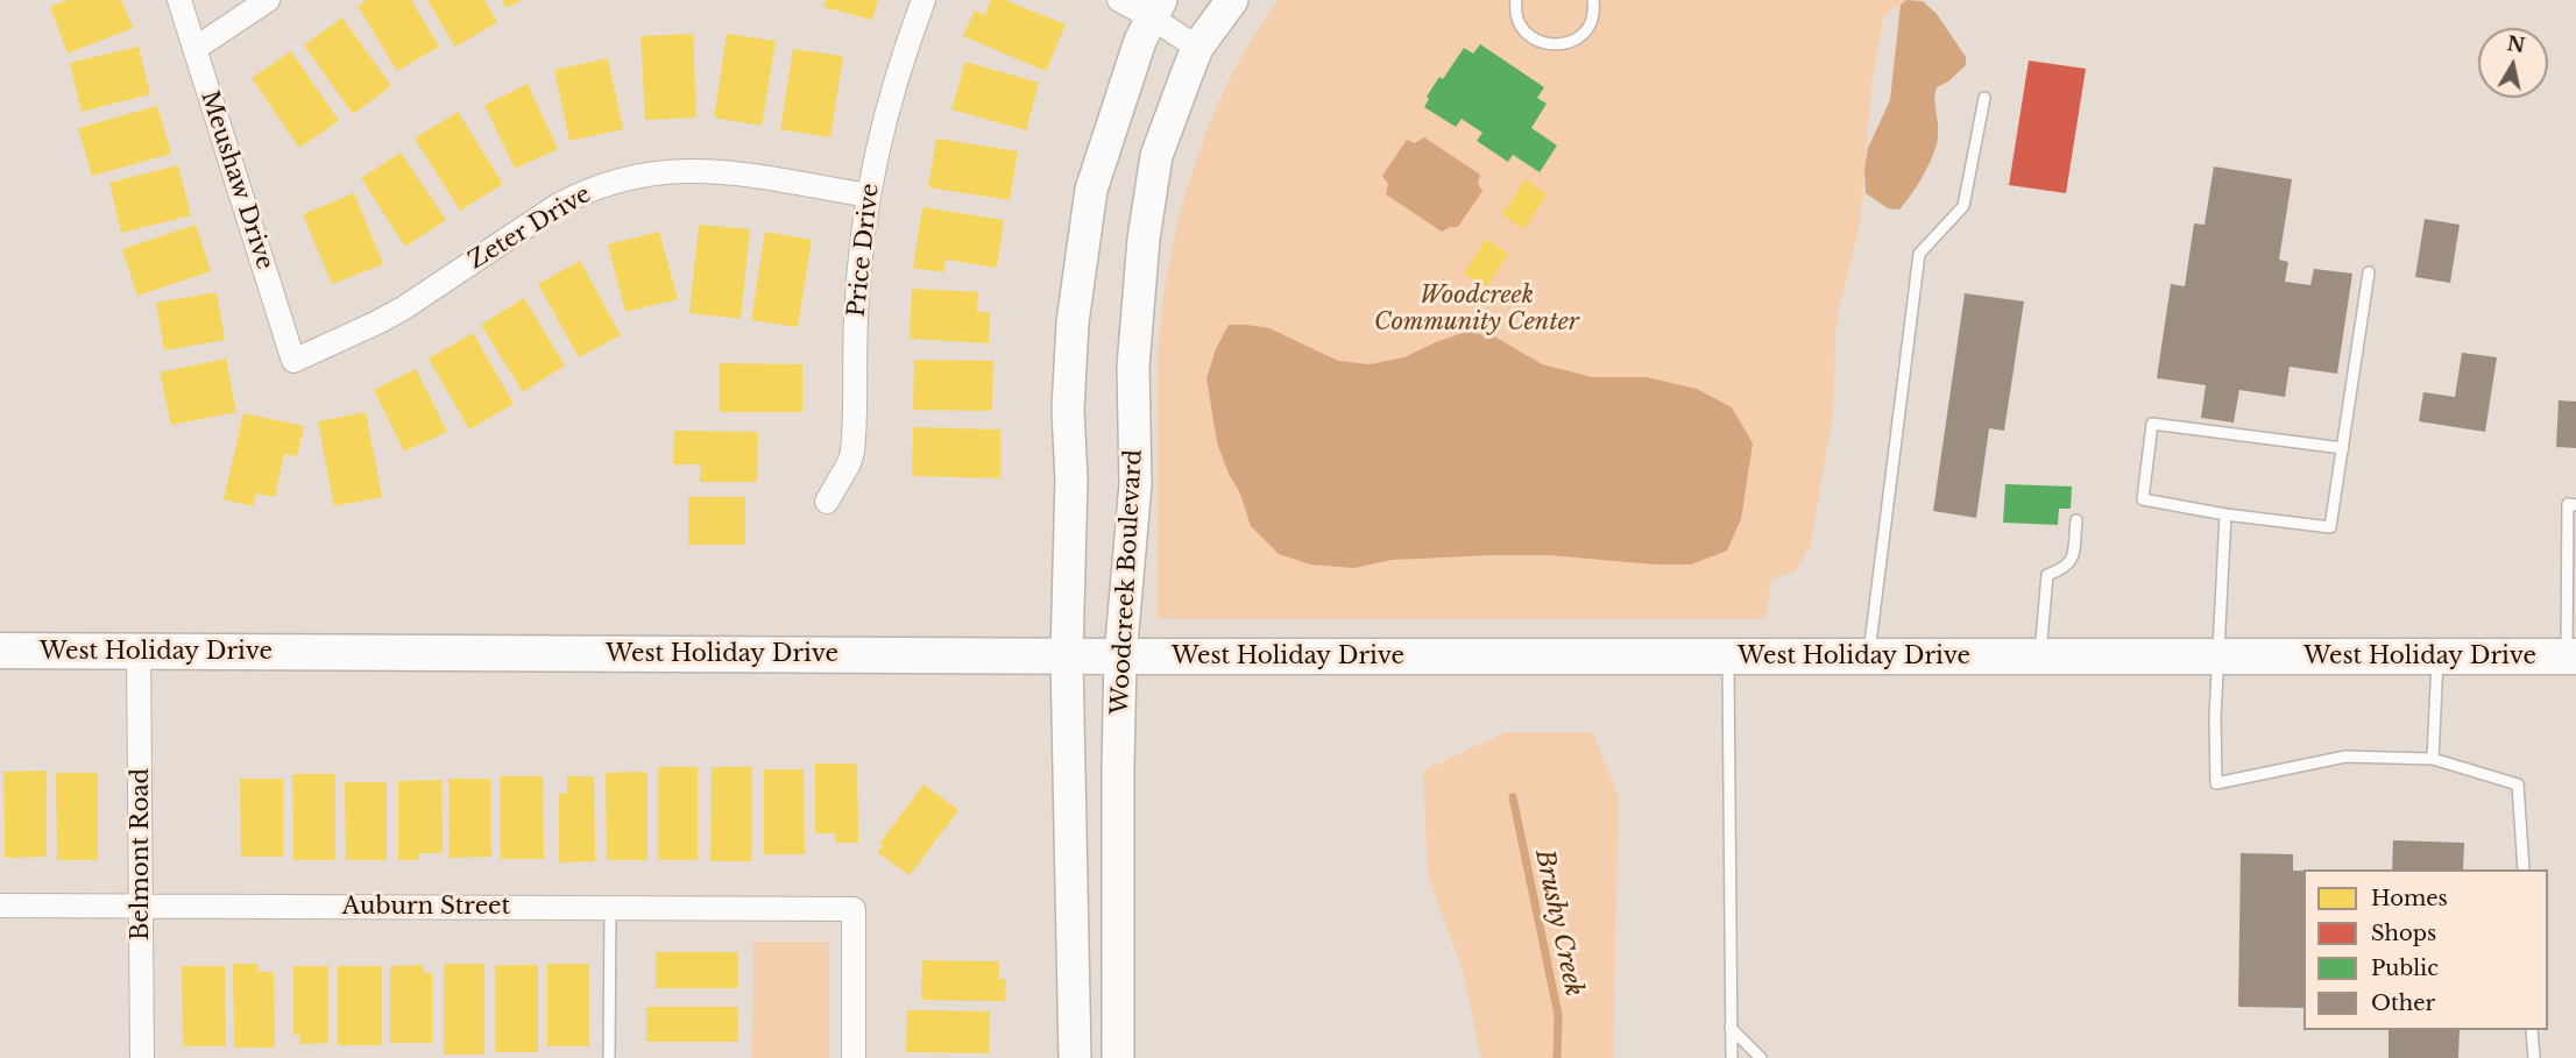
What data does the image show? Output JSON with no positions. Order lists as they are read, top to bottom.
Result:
{
  "streets": {
    "main road": ["West Holiday Drive"],
    "street": [
      "Meushaw Drive",
      "Zeter Drive",
      "Price Drive",
      "Woodcreek Boulevard",
      "Belmont Road",
      "Auburn Street"
    ]
  },
  "crossings": [
    ["Meushaw Drive", "Zeter Drive"],
    ["Zeter Drive", "Price Drive"],
    ["Woodcreek Boulevard", "West Holiday Drive"],
    ["West Holiday Drive", "Belmont Road"],
    ["Belmont Road", "Auburn Street"]
  ],
  "water": ["Brushy Creek"],
  "parks": ["Woodcreek Community Center"],
  "legend": [
    "Homes",
    "Shops",
    "Public",
    "Other"
  ],
  "north": "top"
}
